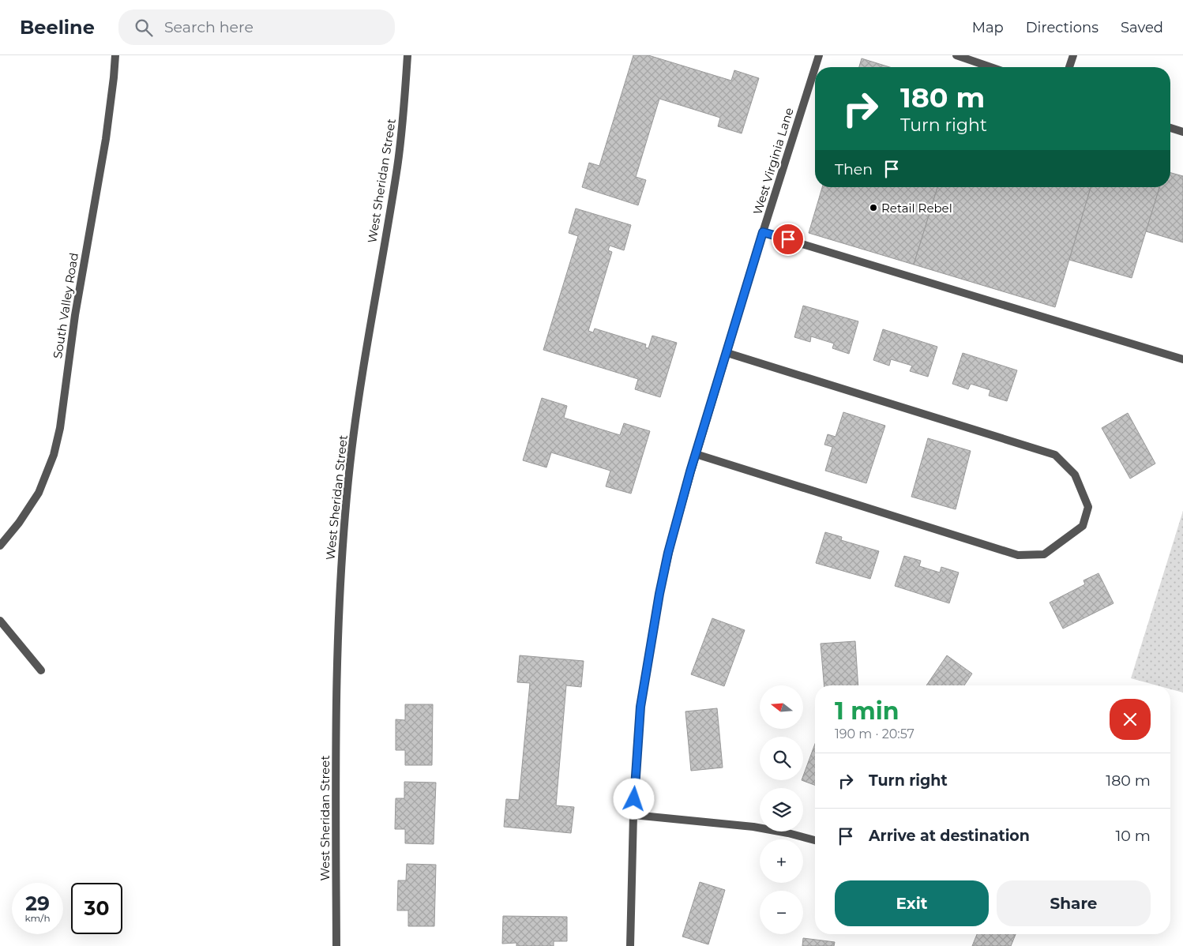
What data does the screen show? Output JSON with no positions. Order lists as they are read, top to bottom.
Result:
{
  "streets": {
    "street": ["West Virginia Lane", "West Sheridan Street", "South Valley Road"]
  },
  "places": ["Retail Rebel"],
  "north": "left",
  "page": {
    "header": "Beeline",
    "search": "Search here",
    "nav": ["Map", "Directions", "Saved"],
    "turn": ["180 m", "Turn right"],
    "then": "Then",
    "map_buttons": ["+", "−"],
    "heading": ["1 min", "190 m · 20:57"],
    "list": [
      {
        "name": "Turn right",
        "value": "180 m"
      },
      {
        "name": "Arrive at destination",
        "value": "10 m"
      }
    ],
    "buttons": ["Exit", "Share"],
    "speed": "29 km/h",
    "limit": "30"
  }
}
